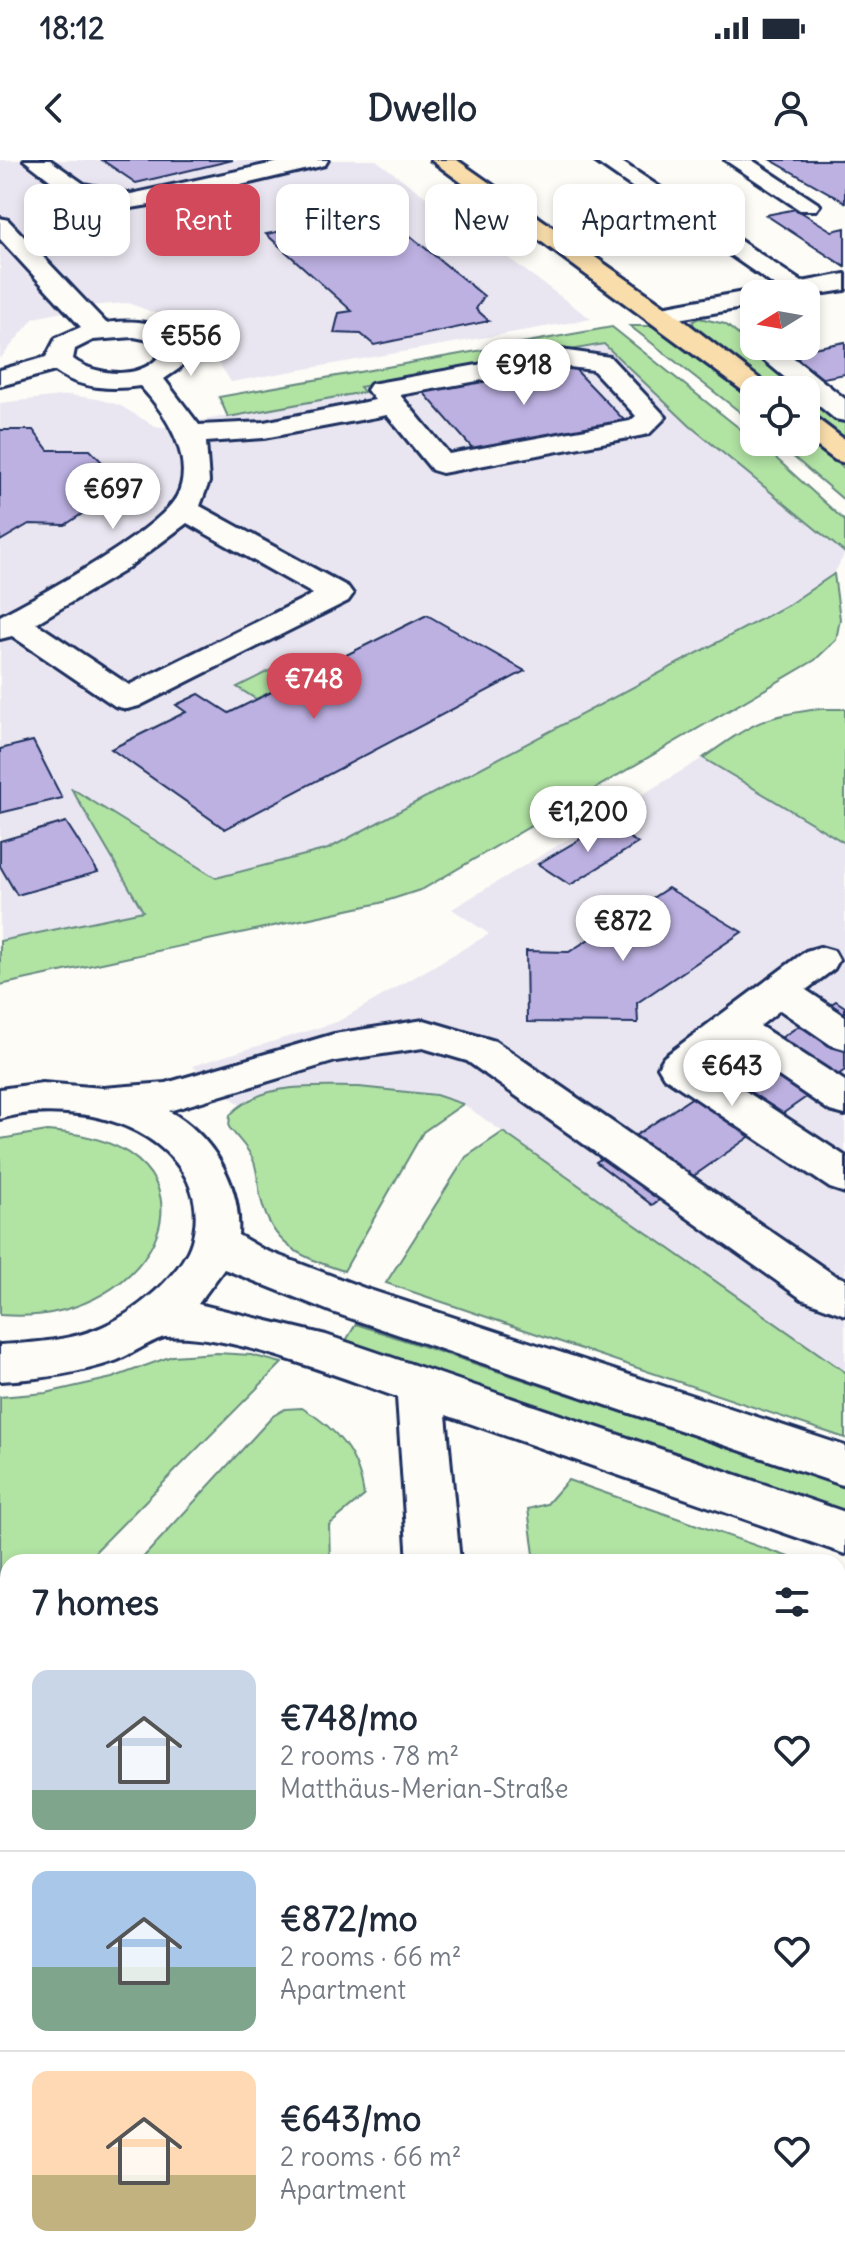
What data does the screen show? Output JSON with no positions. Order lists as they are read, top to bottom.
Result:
{
  "north": "left",
  "page": {
    "status": "18:12",
    "header": "Dwello",
    "chip": [
      "Buy",
      "Rent",
      "Filters",
      "New",
      "Apartment"
    ],
    "price": [
      "€556",
      "€918",
      "€697",
      "€748",
      "€1,200",
      "€872",
      "€643"
    ],
    "heading": "7 homes",
    "list": [
      {
        "name": "€748/mo",
        "note": "2 rooms · 78 m² · Matthäus-Merian-Straße"
      },
      {
        "name": "€872/mo",
        "note": "2 rooms · 66 m² · Apartment"
      },
      {
        "name": "€643/mo",
        "note": "2 rooms · 66 m² · Apartment"
      }
    ]
  }
}
